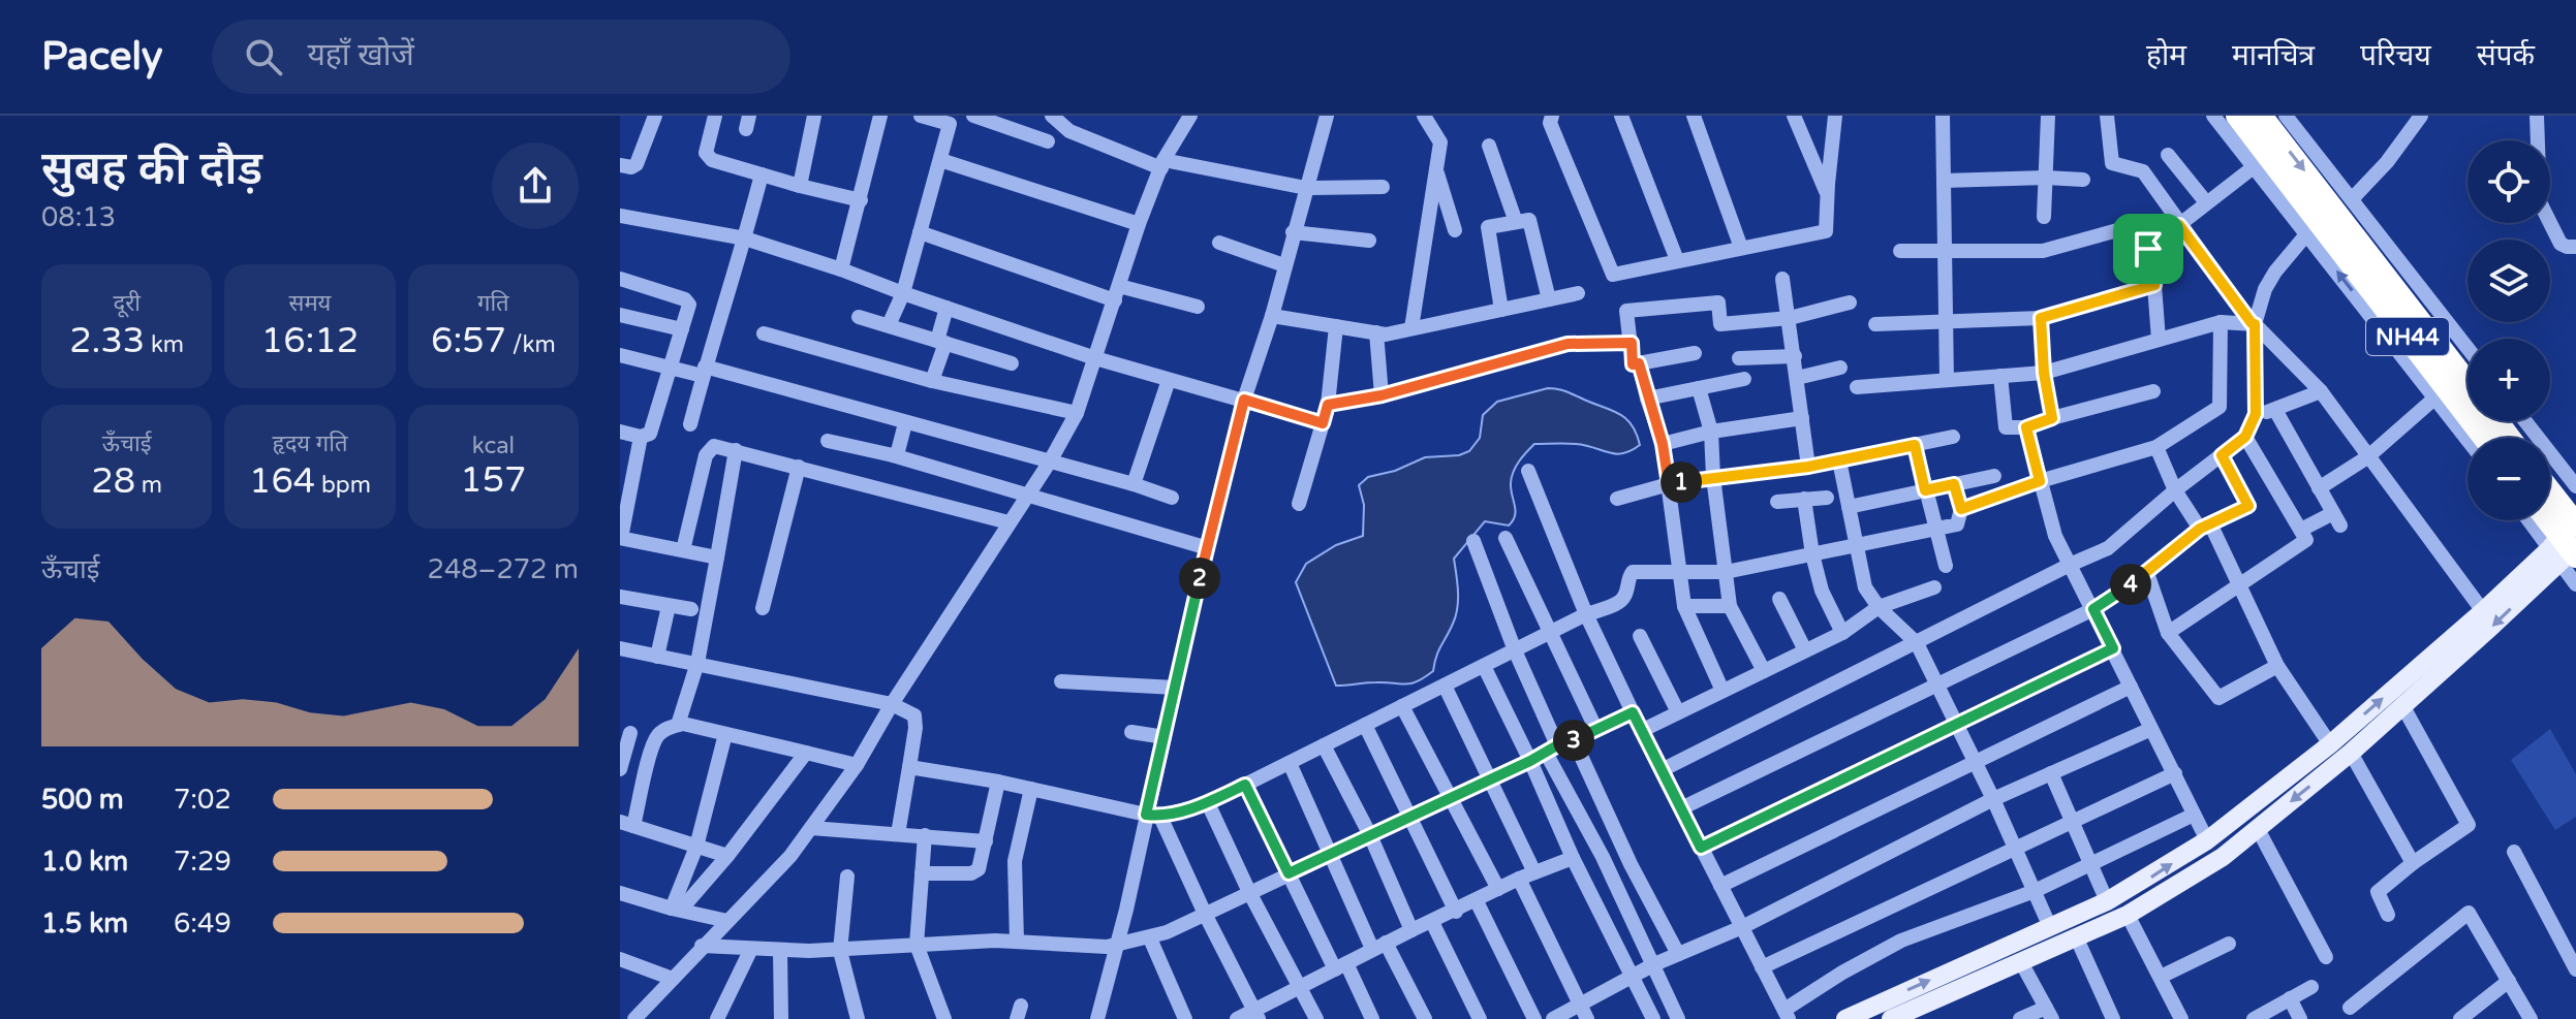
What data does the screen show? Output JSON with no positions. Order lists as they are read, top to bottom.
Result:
{
  "streets": {
    "highway": ["NH44"]
  },
  "page": {
    "header": "Pacely",
    "search": "यहाँ खोजें",
    "nav": [
      "होम",
      "मानचित्र",
      "परिचय",
      "संपर्क"
    ],
    "heading": ["सुबह की दौड़", "08:13"],
    "map_buttons": ["+", "−"],
    "stats": [
      ["दूरी", "2.33 km"],
      ["समय", "16:12"],
      ["गति", "6:57 /km"],
      ["ऊँचाई", "28 m"],
      ["हृदय गति", "164 bpm"],
      ["kcal", "157"]
    ],
    "pins": [
      "1",
      "2",
      "4",
      "3"
    ],
    "chart": ["ऊँचाई", "248–272 m"],
    "list": [
      {
        "name": "500 m",
        "note": "7:02"
      },
      {
        "name": "1.0 km",
        "note": "7:29"
      },
      {
        "name": "1.5 km",
        "note": "6:49"
      }
    ]
  }
}
